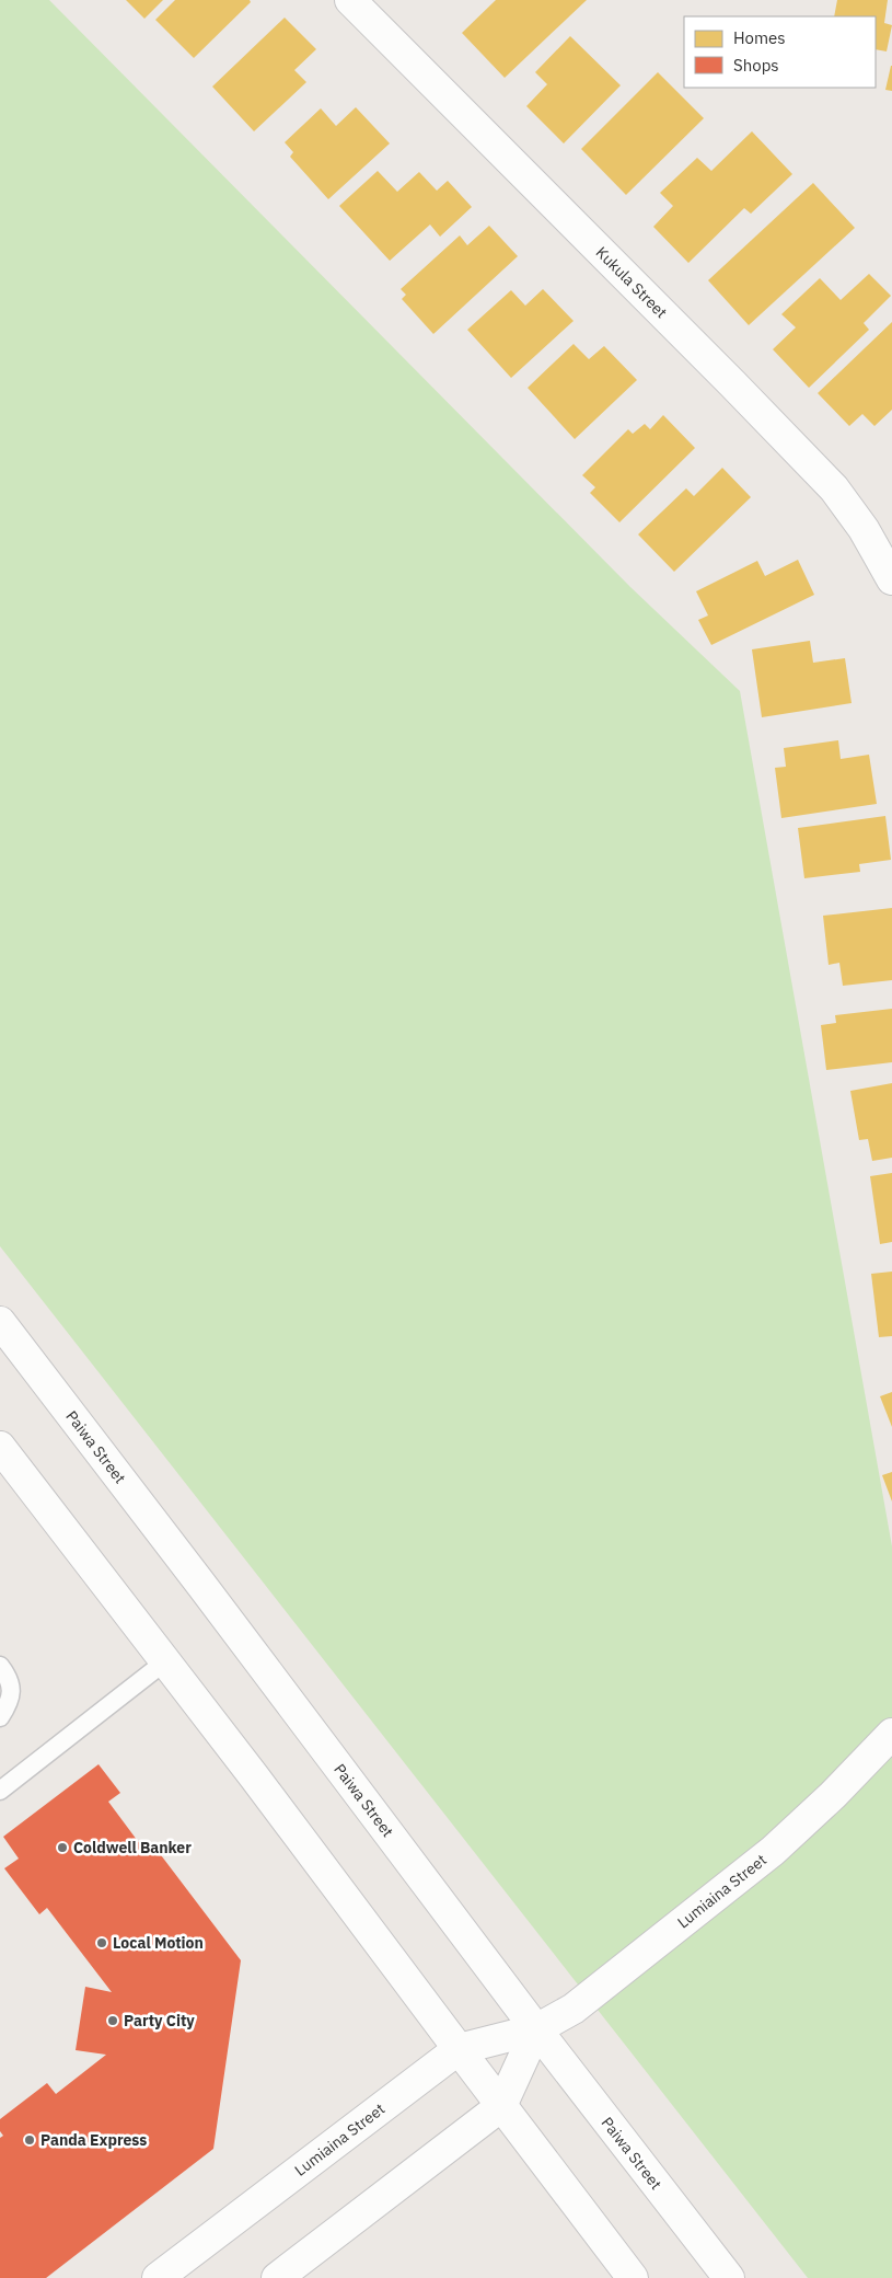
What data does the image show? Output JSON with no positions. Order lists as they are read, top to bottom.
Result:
{
  "streets": {
    "main road": ["Kukula Street", "Paiwa Street", "Lumiaina Street"]
  },
  "crossings": [
    ["Paiwa Street", "Lumiaina Street"]
  ],
  "places": [
    "Coldwell Banker",
    "Local Motion",
    "Party City",
    "Panda Express"
  ],
  "legend": ["Homes", "Shops"]
}
